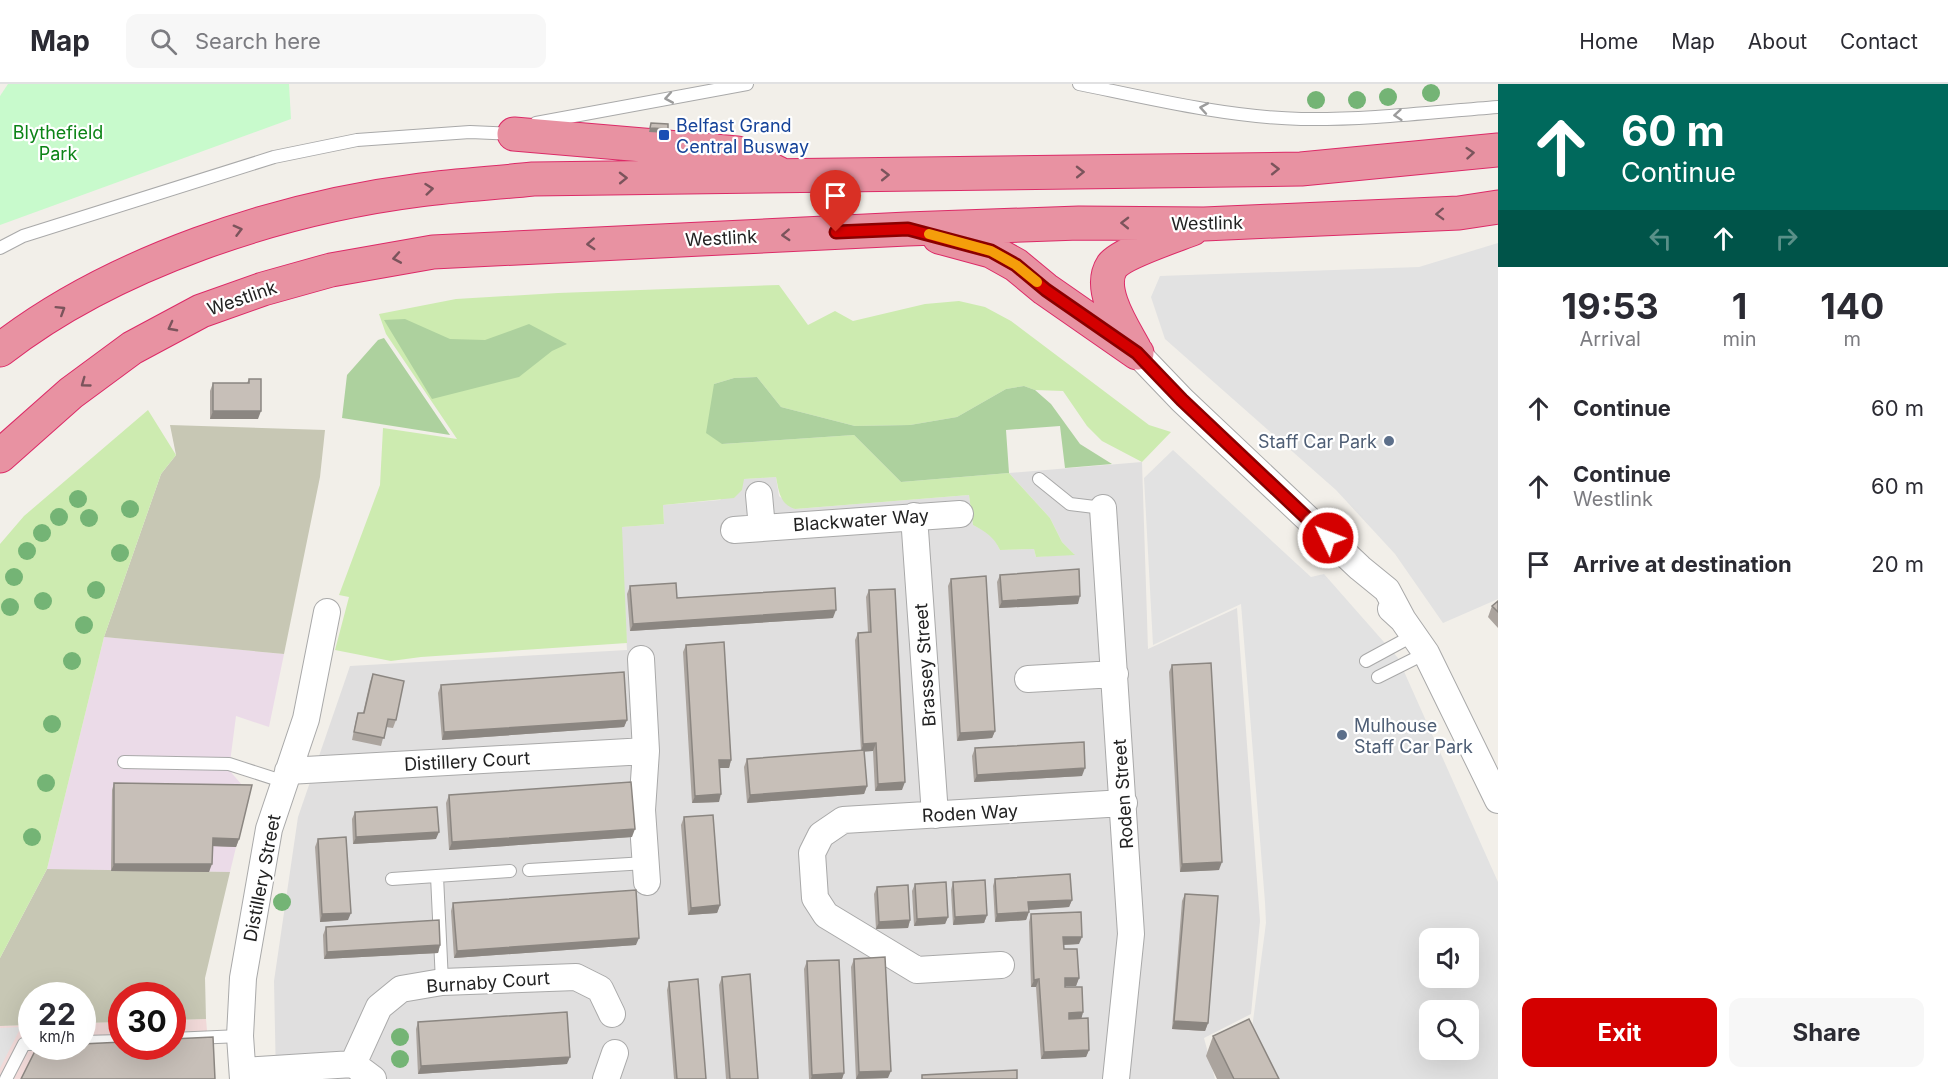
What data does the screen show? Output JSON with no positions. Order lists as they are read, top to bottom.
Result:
{
  "streets": {
    "highway": ["Westlink"],
    "street": [
      "Blackwater Way",
      "Brassey Street",
      "Distillery Court",
      "Roden Street",
      "Roden Way",
      "Distillery Street",
      "Burnaby Court"
    ]
  },
  "crossings": [
    ["Blackwater Way", "Brassey Street"],
    ["Brassey Street", "Roden Way"],
    ["Distillery Court", "Distillery Street"],
    ["Roden Street", "Roden Way"]
  ],
  "parks": ["Blythefield Park"],
  "places": {
    "transit": ["Belfast Grand Central Busway"],
    "other": ["Staff Car Park", "Mulhouse Staff Car Park"]
  },
  "page": {
    "header": "Map",
    "search": "Search here",
    "nav": [
      "Home",
      "Map",
      "About",
      "Contact"
    ],
    "turn": ["60 m", "Continue"],
    "eta": [
      "19:53",
      "Arrival",
      "1",
      "min",
      "140",
      "m"
    ],
    "list": [
      {
        "name": "Continue",
        "value": "60 m"
      },
      {
        "name": "Continue",
        "note": "Westlink",
        "value": "60 m"
      },
      {
        "name": "Arrive at destination",
        "value": "20 m"
      }
    ],
    "speed": "22 km/h",
    "limit": "30",
    "buttons": ["Exit", "Share"]
  }
}
